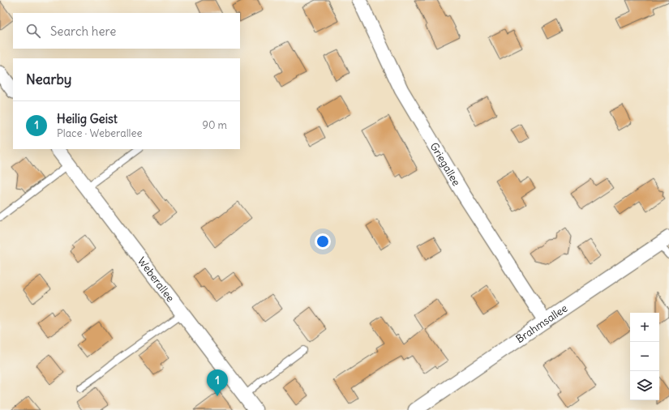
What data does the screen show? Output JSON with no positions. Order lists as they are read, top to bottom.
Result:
{
  "streets": {
    "street": ["Griegallee", "Weberallee", "Brahmsallee"]
  },
  "crossings": [
    ["Griegallee", "Brahmsallee"]
  ],
  "page": {
    "search": "Search here",
    "heading": "Nearby",
    "list": [
      {
        "mark": "1",
        "name": "Heilig Geist",
        "note": "Place · Weberallee",
        "value": "90 m"
      }
    ],
    "map_buttons": ["+", "−"],
    "pins": "1"
  }
}
